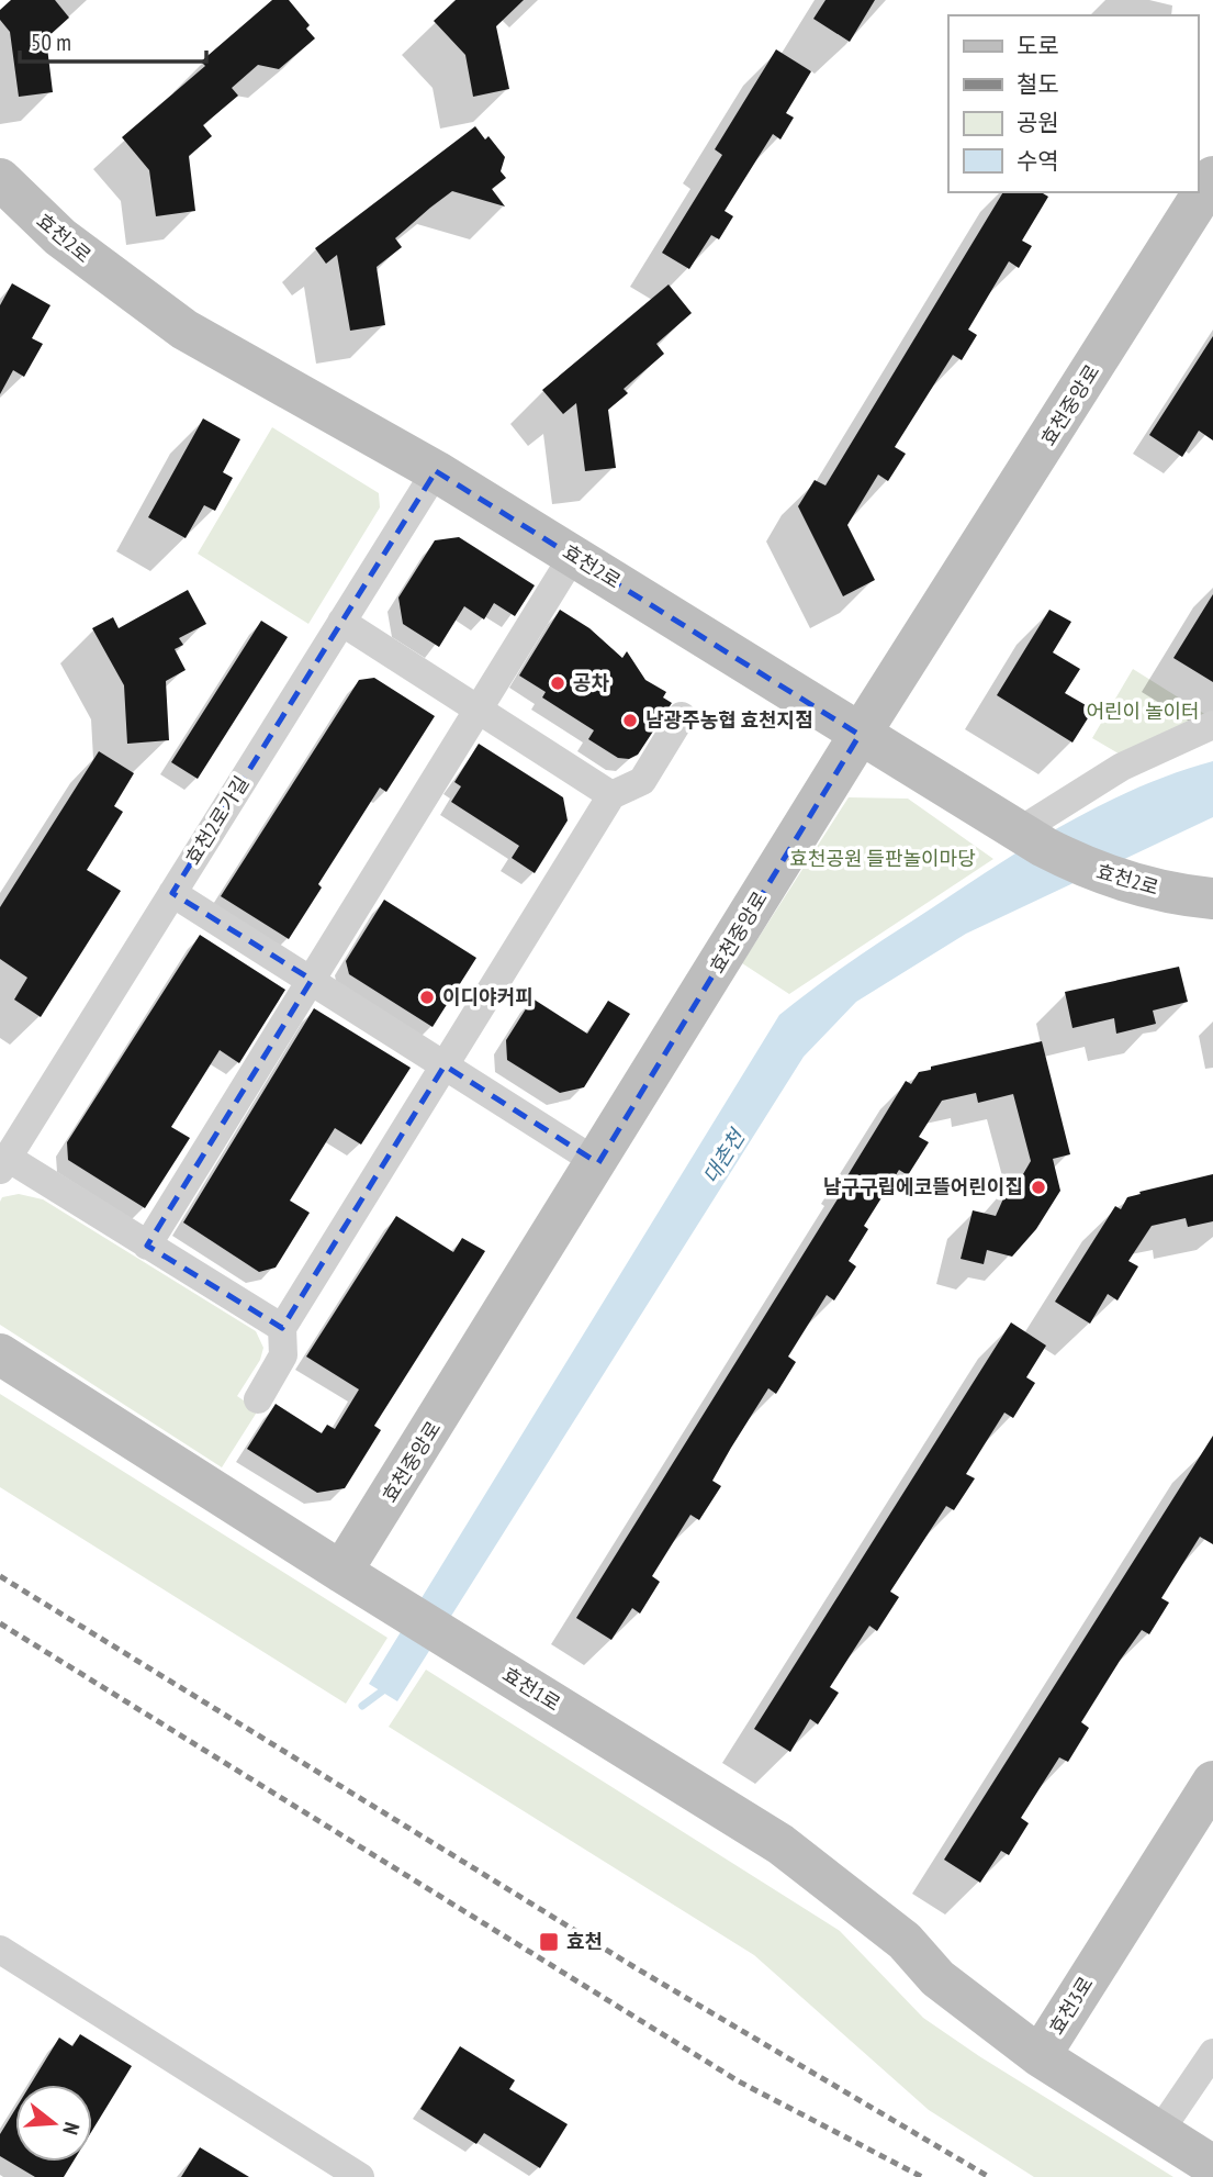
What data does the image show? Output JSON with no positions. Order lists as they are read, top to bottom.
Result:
{
  "streets": {
    "street": [
      "효천2로",
      "효천중앙로",
      "효천2로가길",
      "효천1로",
      "효천3로"
    ]
  },
  "crossings": [
    ["효천2로", "효천중앙로"],
    ["효천2로", "효천2로가길"],
    ["효천중앙로", "효천1로"],
    ["효천1로", "효천3로"]
  ],
  "water": ["대촌천"],
  "parks": ["어린이 놀이터", "효천공원 들판놀이마당"],
  "places": {
    "other": [
      "공차",
      "남광주농협 효천지점",
      "이디야커피",
      "남구구립에코뜰어린이집"
    ],
    "transit": ["효천"]
  },
  "legend": [
    "도로",
    "철도",
    "공원",
    "수역"
  ],
  "scale_bar": "50 m",
  "north": "right"
}
